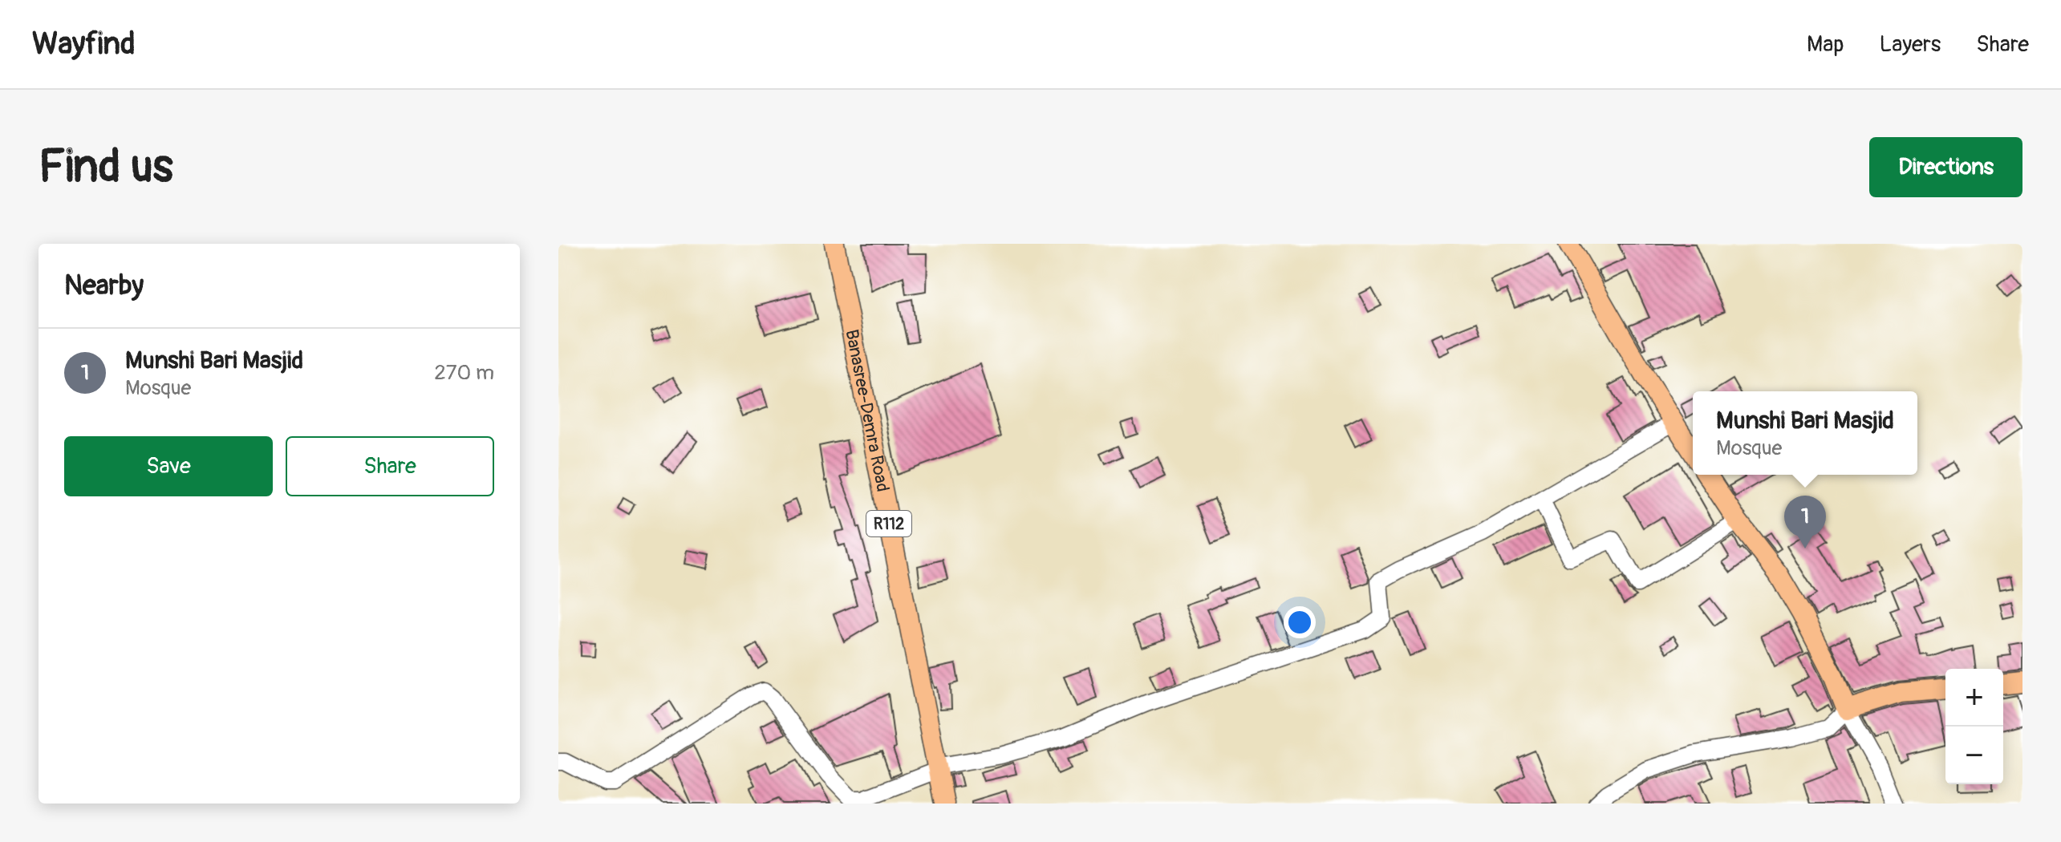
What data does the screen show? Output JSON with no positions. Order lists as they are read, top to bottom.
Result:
{
  "streets": {
    "main road": ["Banasree-Demra Road", "R112"]
  },
  "page": {
    "header": "Wayfind",
    "nav": ["Map", "Layers", "Share"],
    "buttons": [
      "Directions",
      ["Save", "Share"]
    ],
    "title": "Find us",
    "heading": "Nearby",
    "list": [
      {
        "mark": "1",
        "name": "Munshi Bari Masjid",
        "note": "Mosque",
        "value": "270 m"
      }
    ],
    "popup": ["Munshi Bari Masjid", "Mosque"],
    "pins": "1",
    "map_buttons": ["+", "−"]
  }
}
